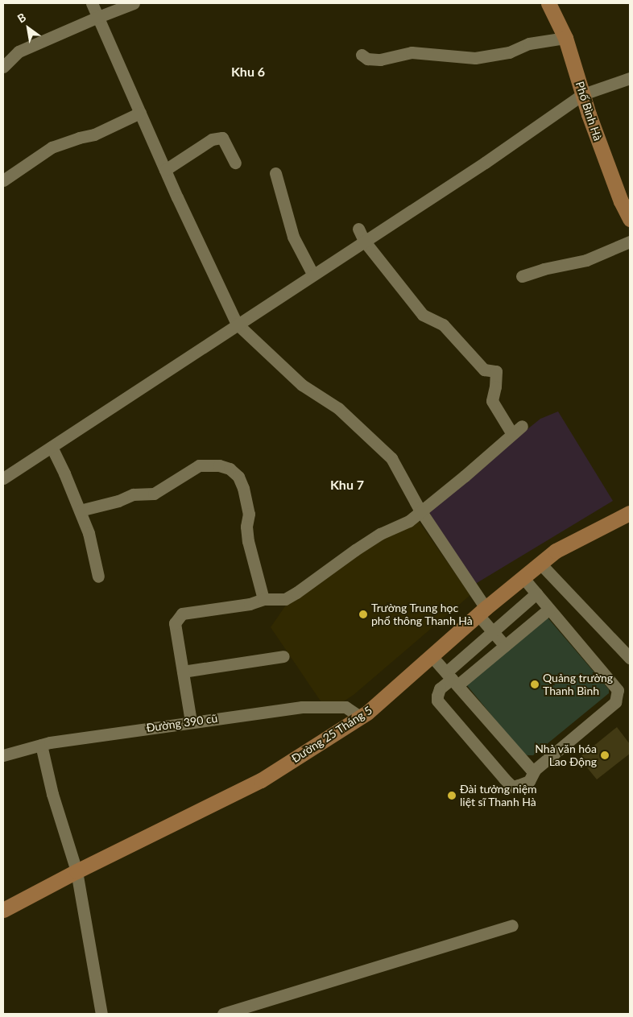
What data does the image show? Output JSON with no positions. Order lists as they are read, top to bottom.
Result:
{
  "streets": {
    "main road": ["Phố Bình Hà", "Đường 25 Tháng 5"],
    "street": ["Đường 390 cũ"]
  },
  "crossings": [
    ["Đường 390 cũ", "Đường 25 Tháng 5"]
  ],
  "districts": ["Khu 6", "Khu 7"],
  "places": [
    "Trường Trung học phổ thông Thanh Hà",
    "Quảng trường Thanh Bình",
    "Nhà văn hóa Lao Động",
    "Đài tưởng niệm liệt sĩ Thanh Hà"
  ],
  "north": "top left"
}
